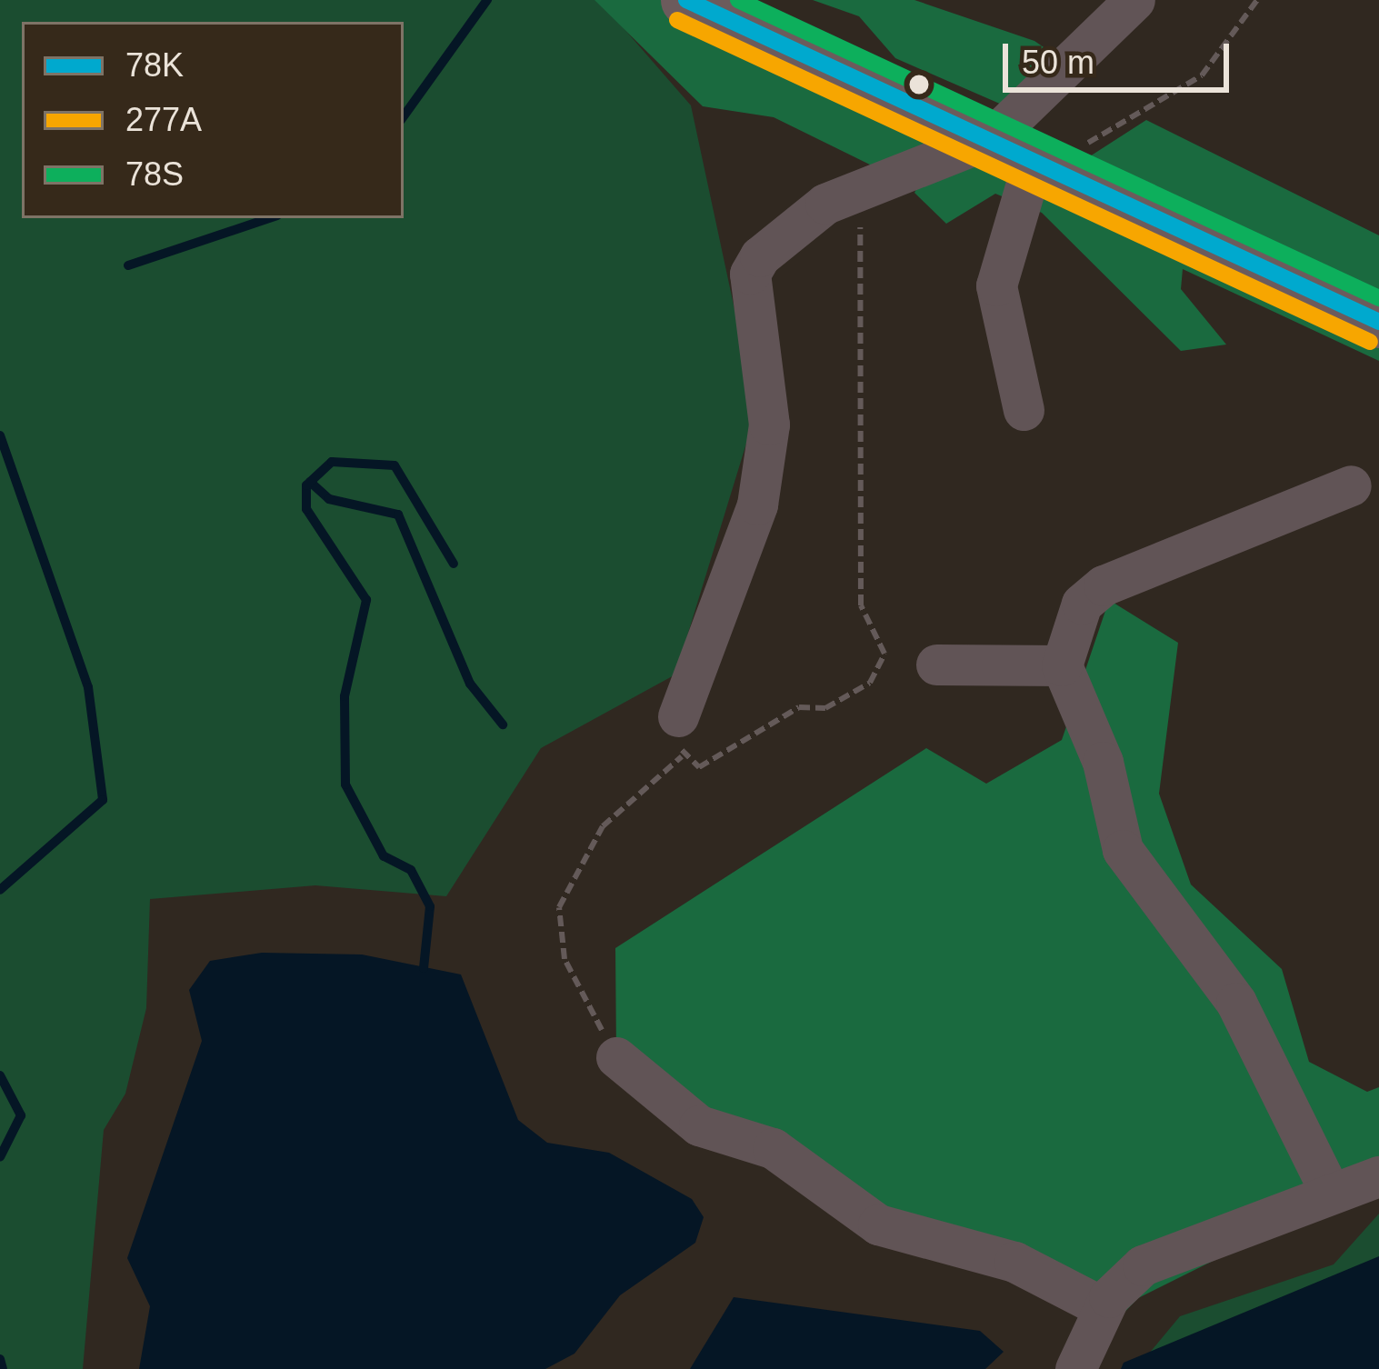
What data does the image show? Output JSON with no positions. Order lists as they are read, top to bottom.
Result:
{
  "lines": ["transit line 78K", "transit line 78S", "transit line 277A"],
  "legend": ["78K", "277A", "78S"],
  "scale_bar": "50 m"
}
